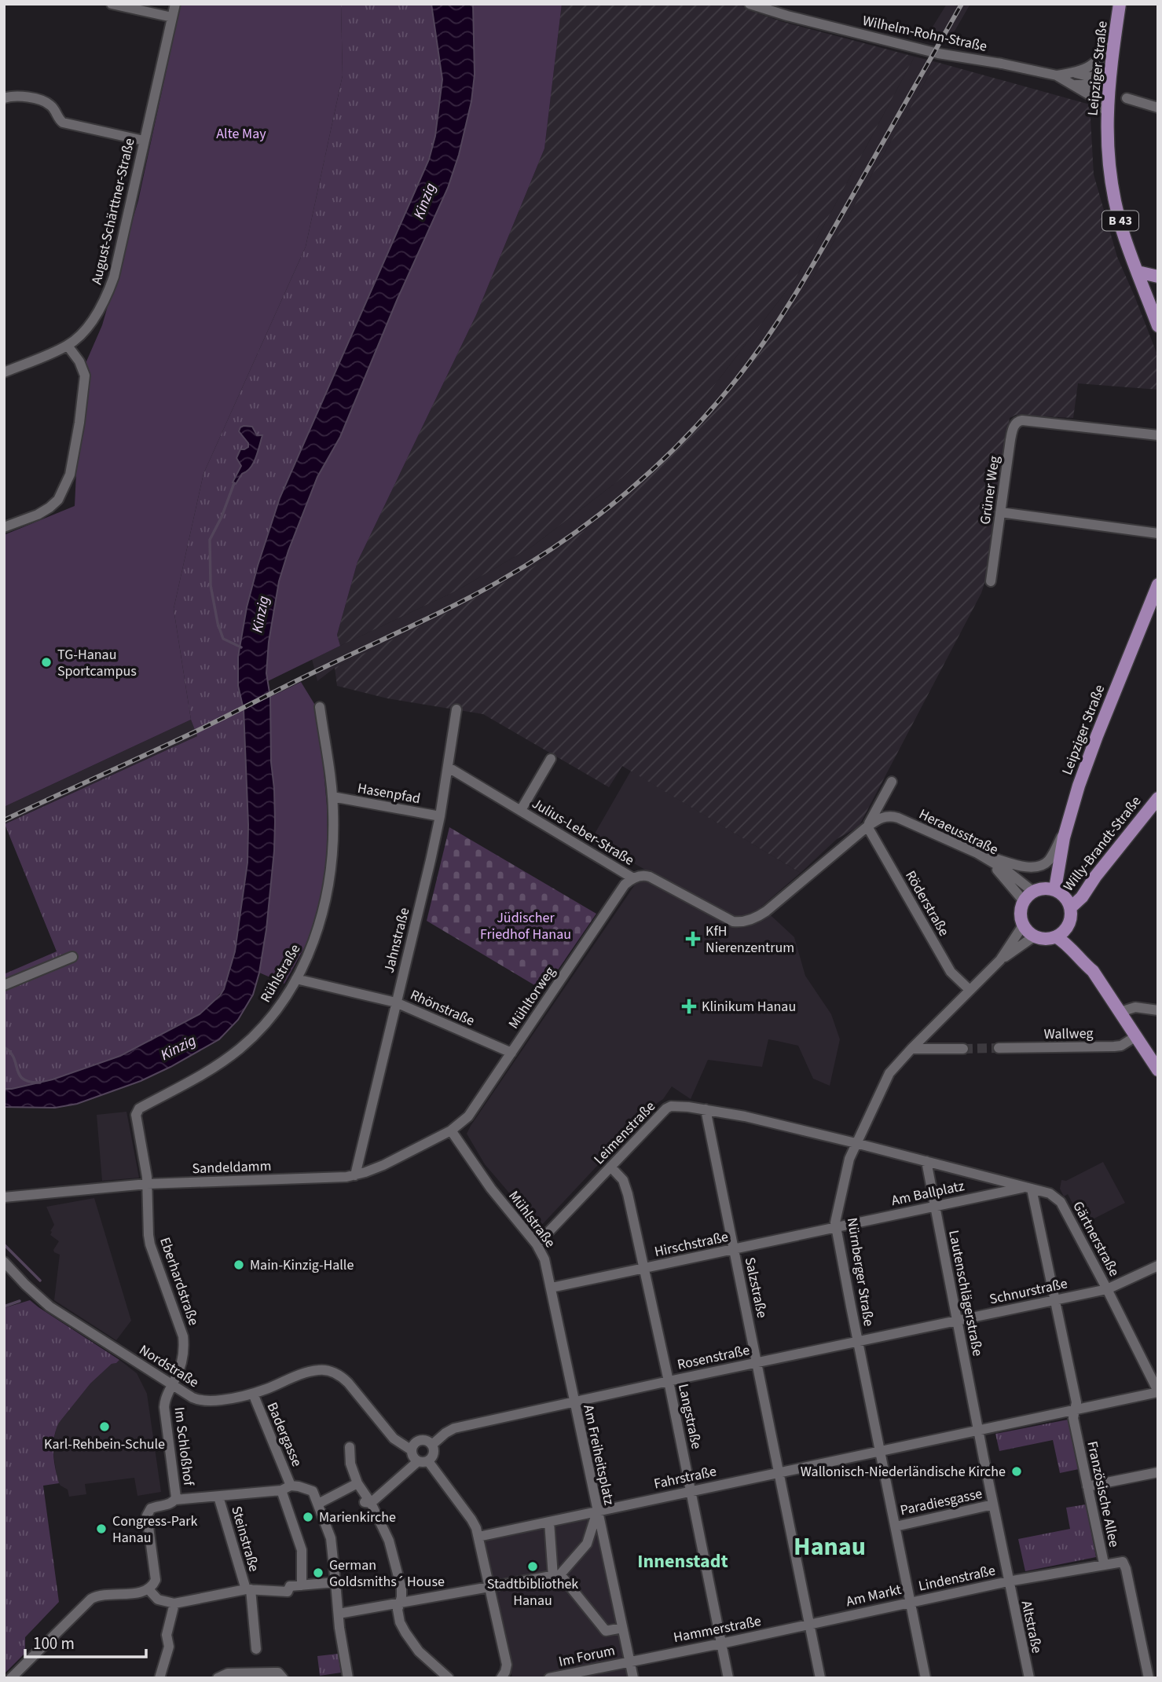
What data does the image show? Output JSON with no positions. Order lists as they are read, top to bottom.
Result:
{
  "streets": {
    "main road": ["Leipziger Straße", "B 43", "Willy-Brandt-Straße"],
    "street": [
      "Wilhelm-Rohn-Straße",
      "August-Schärttner-Straße",
      "Grüner Weg",
      "Hasenpfad",
      "Julius-Leber-Straße",
      "Heraeusstraße",
      "Röderstraße",
      "Jahnstraße",
      "Rühlstraße",
      "Mühltorweg",
      "Rhönstraße",
      "Wallweg",
      "Leimenstraße",
      "Sandeldamm",
      "Am Ballplatz",
      "Mühlstraße",
      "Gärtnerstraße",
      "Hirschstraße",
      "Nürnberger Straße",
      "Eberhardstraße",
      "Salzstraße",
      "Schnurstraße",
      "Lautenschlägerstraße",
      "Rosenstraße",
      "Nordstraße",
      "Langstraße",
      "Badergasse",
      "Im Schloßhof",
      "Am Freiheitsplatz",
      "Fahrstraße",
      "Französische Allee",
      "Paradiesgasse",
      "Steinstraße",
      "Lindenstraße",
      "Am Markt",
      "Altstraße",
      "Hammerstraße",
      "Im Forum"
    ]
  },
  "crossings": [
    ["Wilhelm-Rohn-Straße", "Leipziger Straße"],
    ["Leipziger Straße", "Heraeusstraße"],
    ["Leipziger Straße", "Willy-Brandt-Straße"],
    ["Leipziger Straße", "Nürnberger Straße"],
    ["Hasenpfad", "Jahnstraße"],
    ["Hasenpfad", "Rühlstraße"],
    ["Julius-Leber-Straße", "Heraeusstraße"],
    ["Julius-Leber-Straße", "Röderstraße"],
    ["Julius-Leber-Straße", "Jahnstraße"],
    ["Julius-Leber-Straße", "Mühltorweg"],
    ["Heraeusstraße", "Willy-Brandt-Straße"],
    ["Heraeusstraße", "Röderstraße"],
    ["Heraeusstraße", "Nürnberger Straße"],
    ["Willy-Brandt-Straße", "Nürnberger Straße"],
    ["Röderstraße", "Nürnberger Straße"],
    ["Jahnstraße", "Rhönstraße"],
    ["Jahnstraße", "Sandeldamm"],
    ["Rühlstraße", "Rhönstraße"],
    ["Rühlstraße", "Sandeldamm"],
    ["Rühlstraße", "Eberhardstraße"],
    ["Mühltorweg", "Rhönstraße"],
    ["Mühltorweg", "Sandeldamm"],
    ["Mühltorweg", "Mühlstraße"],
    ["Leimenstraße", "Mühlstraße"],
    ["Leimenstraße", "Gärtnerstraße"],
    ["Leimenstraße", "Nürnberger Straße"],
    ["Leimenstraße", "Salzstraße"],
    ["Leimenstraße", "Langstraße"],
    ["Sandeldamm", "Mühlstraße"],
    ["Sandeldamm", "Eberhardstraße"],
    ["Am Ballplatz", "Gärtnerstraße"],
    ["Am Ballplatz", "Hirschstraße"],
    ["Am Ballplatz", "Nürnberger Straße"],
    ["Am Ballplatz", "Lautenschlägerstraße"],
    ["Am Ballplatz", "Französische Allee"],
    ["Mühlstraße", "Hirschstraße"],
    ["Mühlstraße", "Rosenstraße"],
    ["Mühlstraße", "Am Freiheitsplatz"],
    ["Gärtnerstraße", "Nürnberger Straße"],
    ["Gärtnerstraße", "Schnurstraße"],
    ["Gärtnerstraße", "Lautenschlägerstraße"],
    ["Gärtnerstraße", "Französische Allee"],
    ["Hirschstraße", "Nürnberger Straße"],
    ["Hirschstraße", "Salzstraße"],
    ["Hirschstraße", "Langstraße"],
    ["Nürnberger Straße", "Schnurstraße"],
    ["Nürnberger Straße", "Rosenstraße"],
    ["Nürnberger Straße", "Am Markt"],
    ["Eberhardstraße", "Nordstraße"],
    ["Eberhardstraße", "Im Schloßhof"],
    ["Salzstraße", "Rosenstraße"],
    ["Salzstraße", "Fahrstraße"],
    ["Schnurstraße", "Lautenschlägerstraße"],
    ["Schnurstraße", "Rosenstraße"],
    ["Schnurstraße", "Französische Allee"],
    ["Rosenstraße", "Langstraße"],
    ["Rosenstraße", "Am Freiheitsplatz"],
    ["Nordstraße", "Badergasse"],
    ["Nordstraße", "Im Schloßhof"],
    ["Nordstraße", "Am Freiheitsplatz"],
    ["Langstraße", "Fahrstraße"],
    ["Langstraße", "Hammerstraße"],
    ["Am Freiheitsplatz", "Fahrstraße"],
    ["Am Freiheitsplatz", "Hammerstraße"],
    ["Am Freiheitsplatz", "Im Forum"],
    ["Französische Allee", "Lindenstraße"],
    ["Französische Allee", "Altstraße"],
    ["Paradiesgasse", "Am Markt"],
    ["Lindenstraße", "Am Markt"],
    ["Lindenstraße", "Altstraße"],
    ["Am Markt", "Hammerstraße"],
    ["Hammerstraße", "Im Forum"]
  ],
  "districts": ["Hanau", "Innenstadt"],
  "water": ["Kinzig"],
  "parks": ["Alte May", "Jüdischer Friedhof Hanau"],
  "places": {
    "other": [
      "TG-Hanau Sportcampus",
      "Main-Kinzig-Halle",
      "Karl-Rehbein-Schule",
      "Wallonisch-Niederländische Kirche",
      "Marienkirche",
      "Congress-Park Hanau",
      "Stadtbibliothek Hanau",
      "German Goldsmiths´ House"
    ],
    "health": ["KfH Nierenzentrum", "Klinikum Hanau"]
  },
  "scale_bar": "100 m"
}
